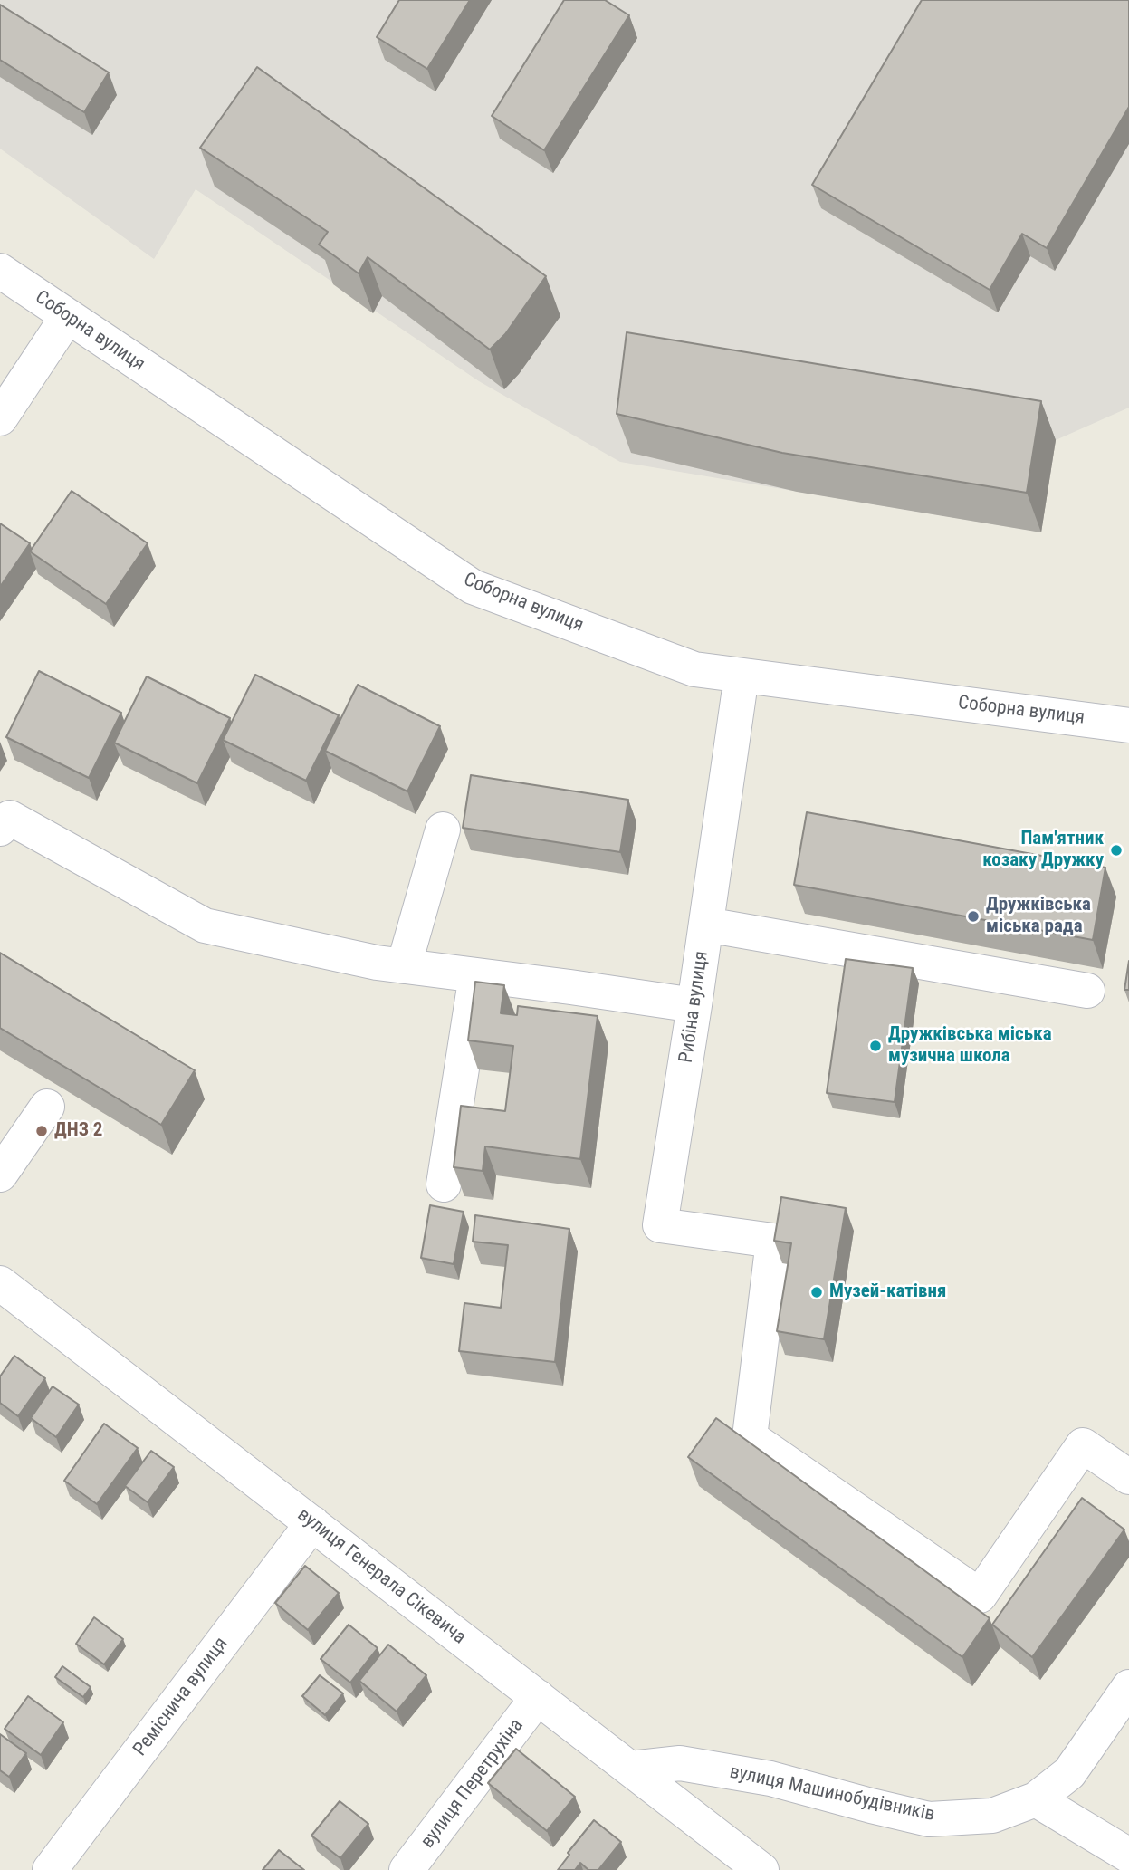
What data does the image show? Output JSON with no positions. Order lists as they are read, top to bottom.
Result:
{
  "streets": {
    "street": [
      "Соборна вулиця",
      "Рибіна вулиця",
      "вулиця Генерала Сікевича",
      "Реміснича вулиця",
      "вулиця Перетрухіна",
      "вулиця Машинобудівників"
    ]
  },
  "crossings": [
    ["Соборна вулиця", "Рибіна вулиця"],
    ["вулиця Генерала Сікевича", "Реміснича вулиця"],
    ["вулиця Генерала Сікевича", "вулиця Перетрухіна"],
    ["вулиця Генерала Сікевича", "вулиця Машинобудівників"]
  ],
  "places": [
    "Пам'ятник козаку Дружку",
    "Дружківська міська рада",
    "Дружківська міська музична школа",
    "ДНЗ 2",
    "Музей-катівня"
  ]
}
